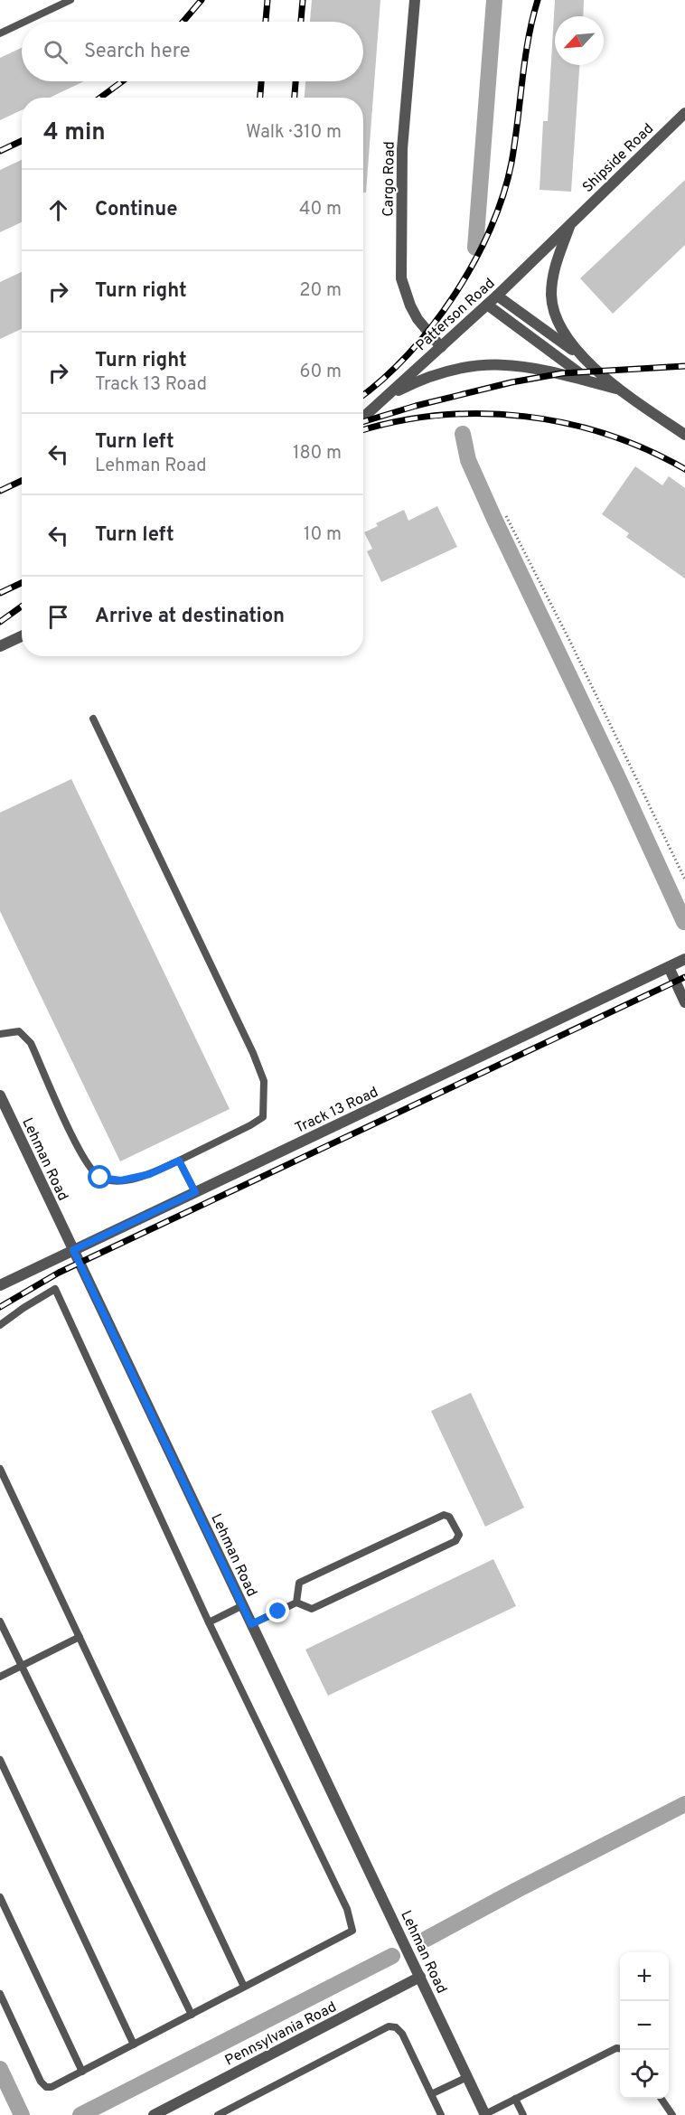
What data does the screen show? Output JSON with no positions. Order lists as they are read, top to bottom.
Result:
{
  "streets": {
    "street": [
      "Shipside Road",
      "Cargo Road",
      "Patterson Road",
      "Track 13 Road",
      "Lehman Road",
      "Pennsylvania Road"
    ]
  },
  "crossings": [
    ["Shipside Road", "Patterson Road"],
    ["Cargo Road", "Patterson Road"],
    ["Track 13 Road", "Lehman Road"],
    ["Lehman Road", "Pennsylvania Road"]
  ],
  "north": "bottom left",
  "page": {
    "search": "Search here",
    "heading": ["4 min", "Walk · 310 m"],
    "list": [
      ["Continue", "40 m"],
      ["Turn right", "20 m"],
      ["Turn right", "Track 13 Road", "60 m"],
      ["Turn left", "Lehman Road", "180 m"],
      ["Turn left", "10 m"],
      "Arrive at destination"
    ],
    "map_buttons": ["+", "−"]
  }
}
